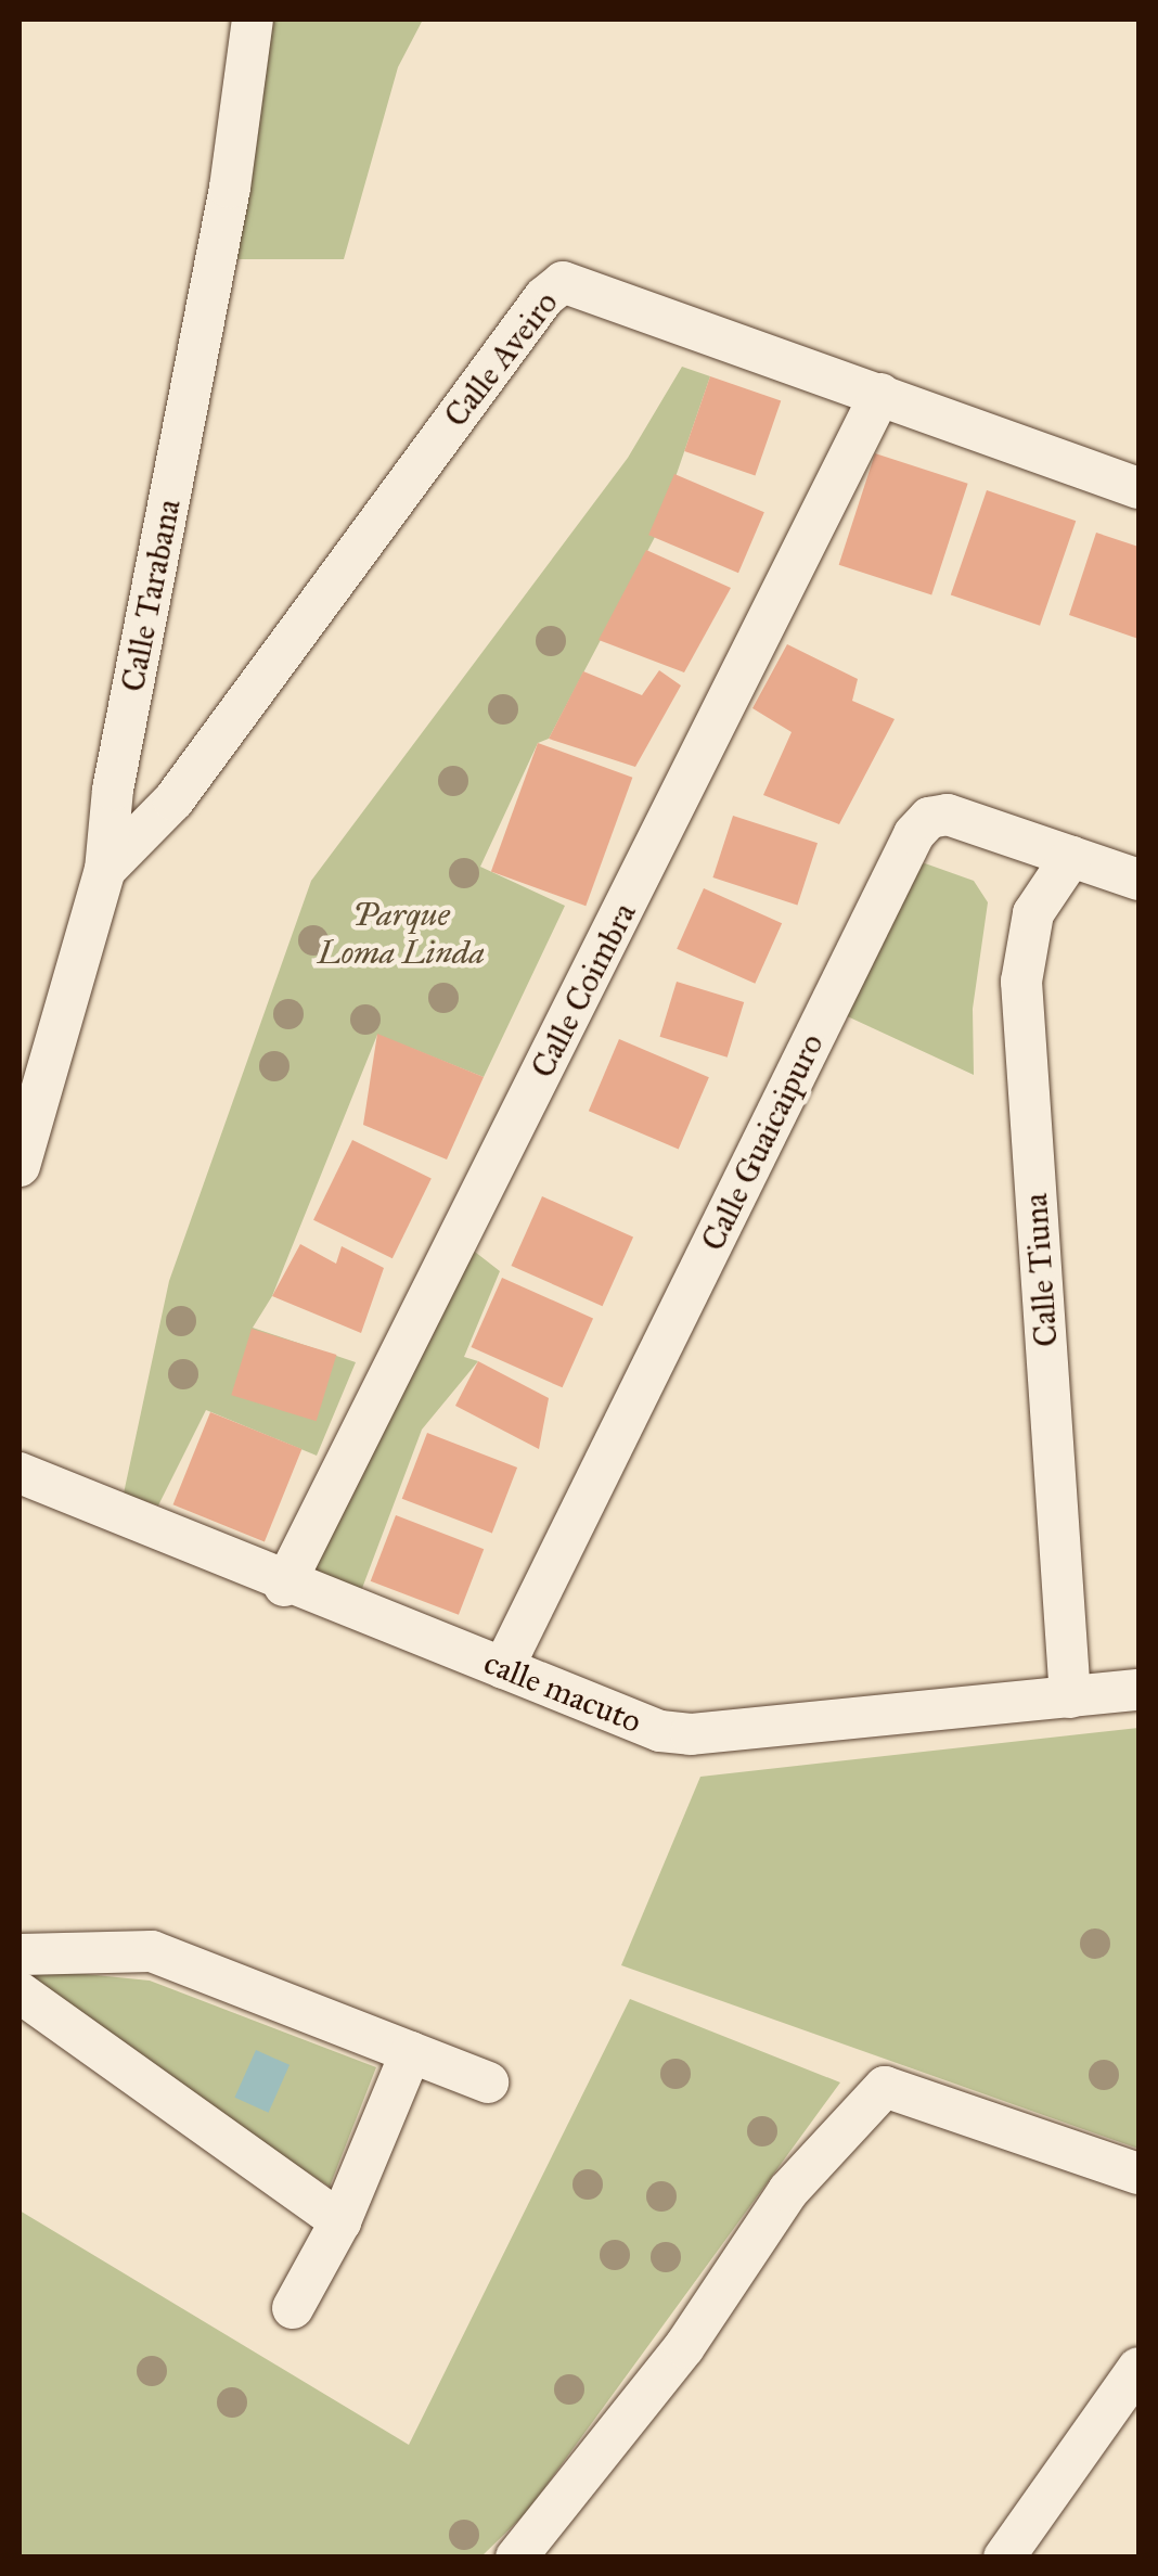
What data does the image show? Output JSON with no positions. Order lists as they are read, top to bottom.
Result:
{
  "streets": {
    "street": [
      "Calle Aveiro",
      "Calle Tarabana",
      "Calle Coimbra",
      "Calle Guaicaipuro",
      "Calle Tiuna",
      "calle macuto"
    ]
  },
  "crossings": [
    ["Calle Aveiro", "Calle Tarabana"],
    ["Calle Aveiro", "Calle Coimbra"],
    ["Calle Coimbra", "calle macuto"],
    ["Calle Guaicaipuro", "Calle Tiuna"],
    ["Calle Guaicaipuro", "calle macuto"],
    ["Calle Tiuna", "calle macuto"]
  ],
  "parks": ["Parque Loma Linda"]
}
